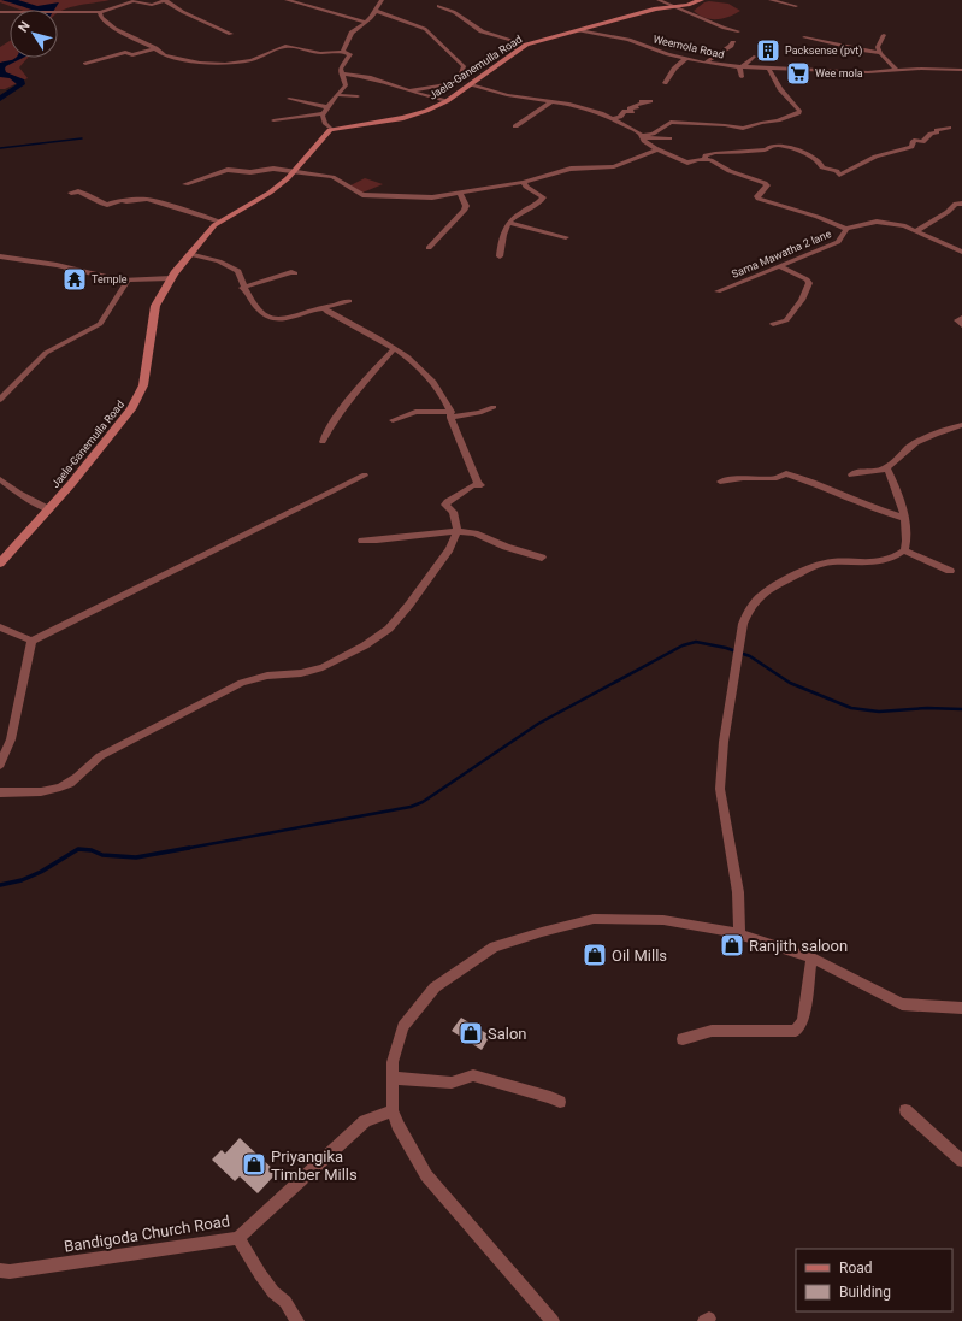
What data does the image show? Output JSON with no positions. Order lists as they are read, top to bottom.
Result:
{
  "streets": {
    "main road": ["Jaela-Ganemulla Road"],
    "street": ["Weemola Road", "Sama Mawatha 2 lane", "Bandigoda Church Road"]
  },
  "crossings": [
    ["Weemola Road", "Jaela-Ganemulla Road"]
  ],
  "places": {
    "building": ["Packsense (pvt)"],
    "supermarket": ["Wee mola"],
    "temple": ["Temple"],
    "shop": [
      "Ranjith saloon",
      "Oil Mills",
      "Salon",
      "Priyangika Timber Mills"
    ]
  },
  "legend": ["Road", "Building"],
  "north": "top left"
}
